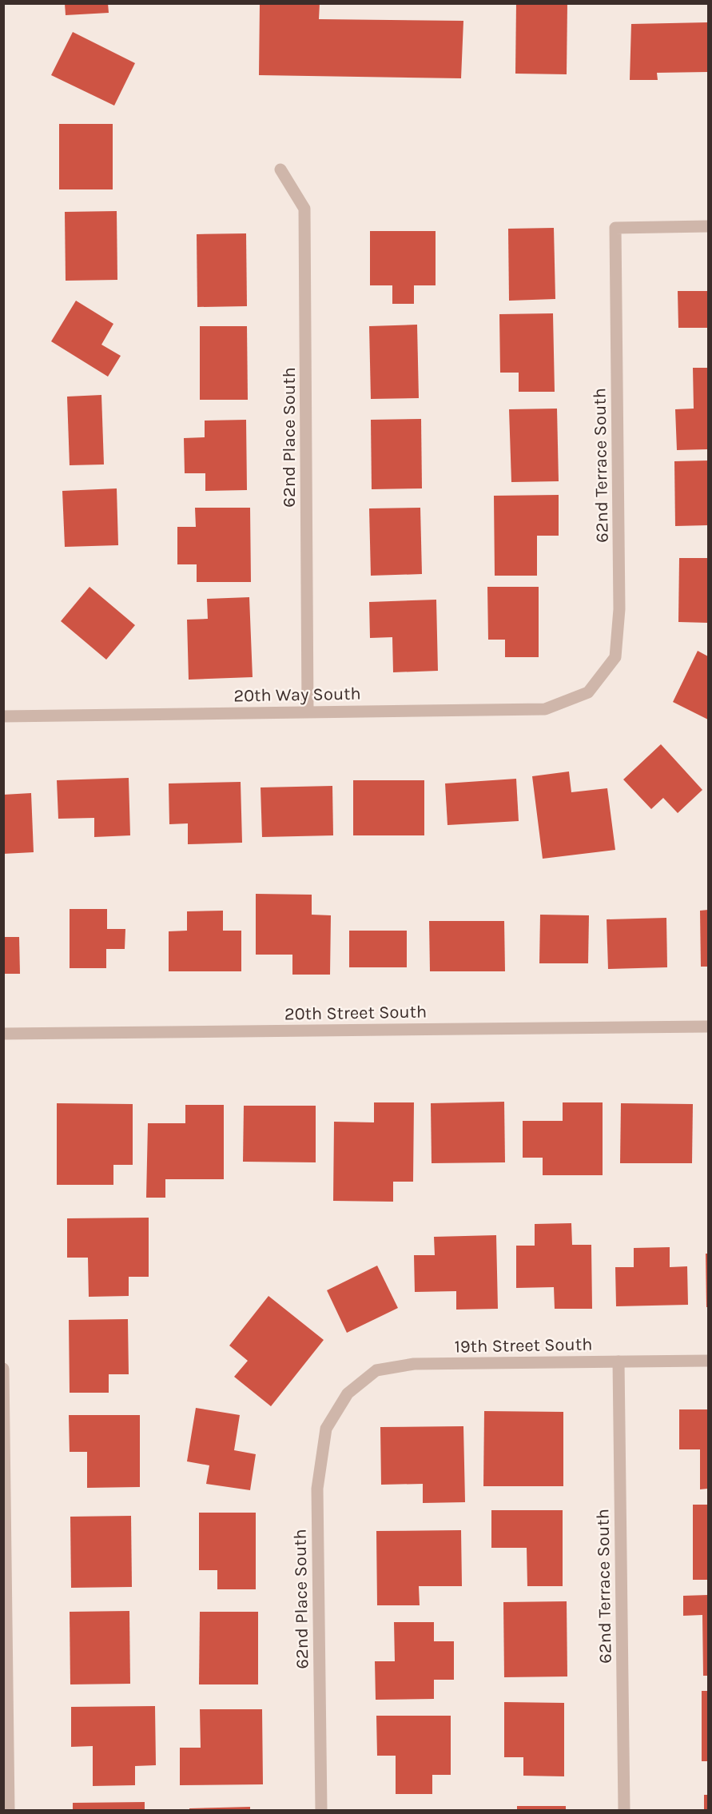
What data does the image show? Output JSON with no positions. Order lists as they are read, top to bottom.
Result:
{
  "streets": {
    "street": [
      "62nd Place South",
      "62nd Terrace South",
      "20th Way South",
      "20th Street South",
      "19th Street South"
    ]
  },
  "crossings": [
    ["62nd Place South", "20th Way South"],
    ["62nd Place South", "19th Street South"],
    ["62nd Terrace South", "20th Way South"],
    ["62nd Terrace South", "19th Street South"]
  ]
}
